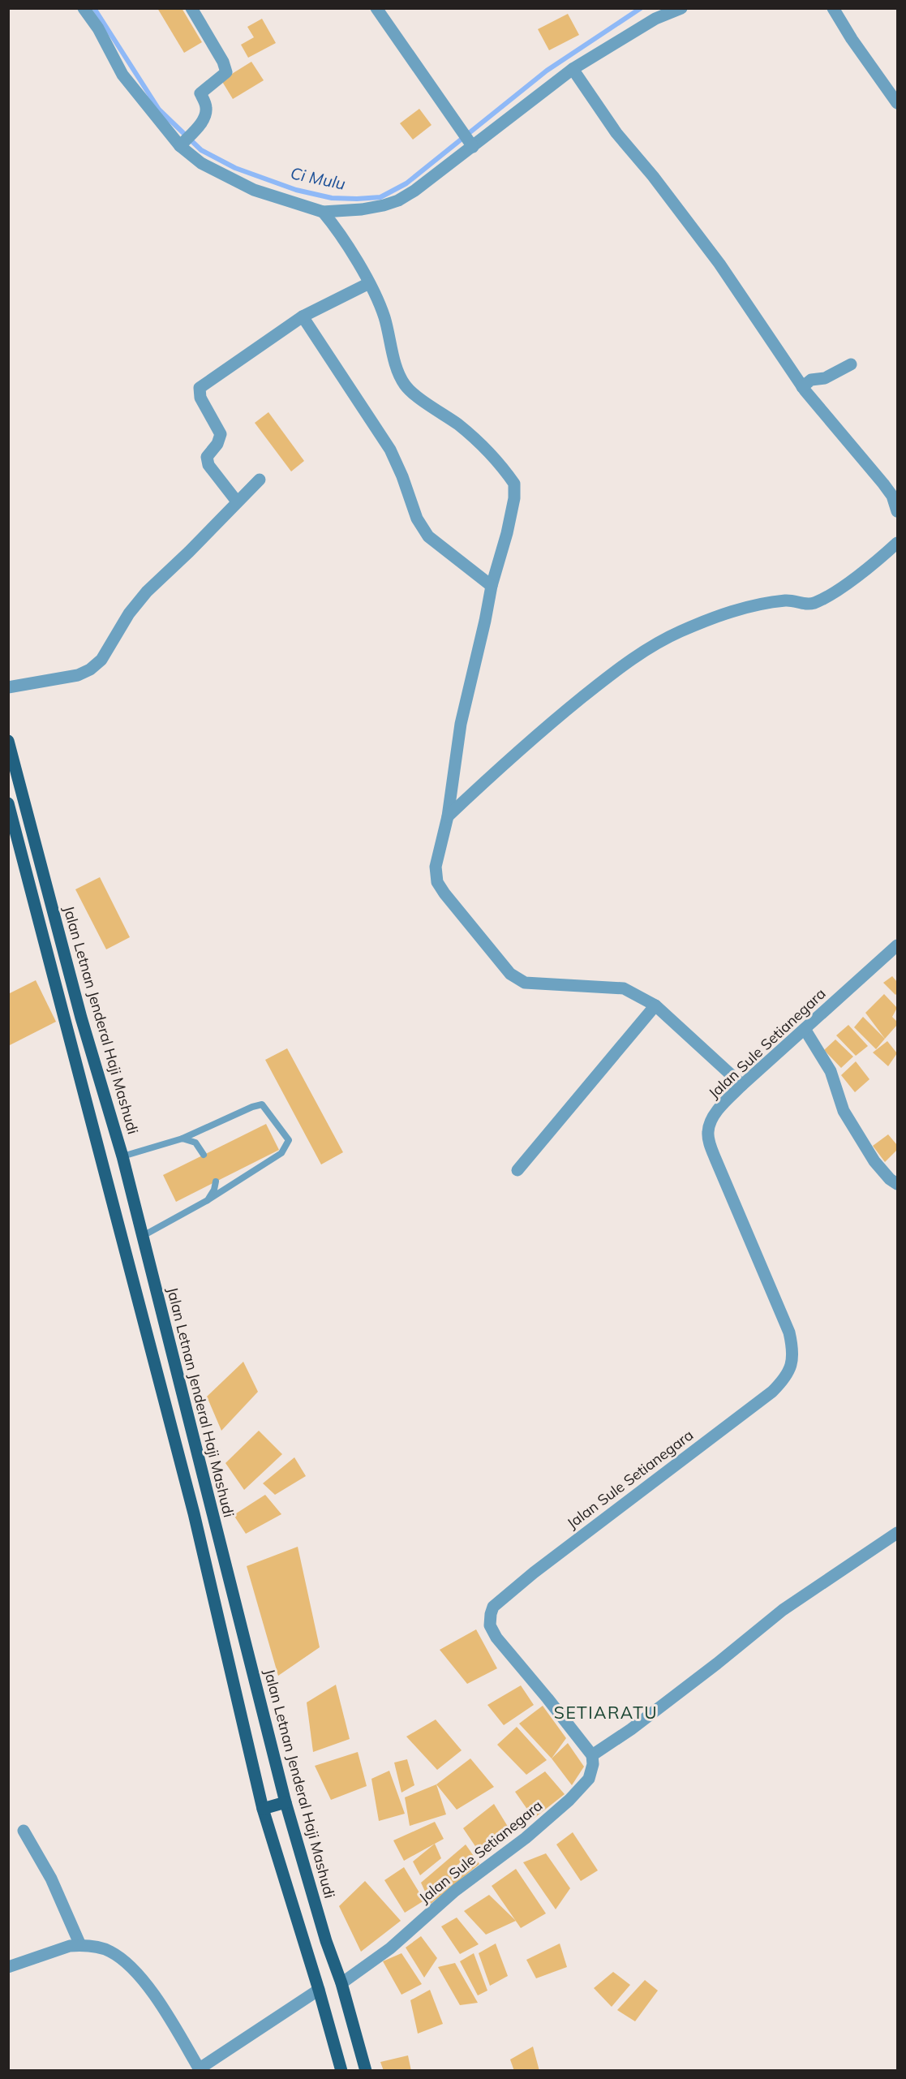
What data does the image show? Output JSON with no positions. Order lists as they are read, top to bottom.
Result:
{
  "streets": {
    "main road": ["Jalan Letnan Jenderal Haji Mashudi"],
    "street": ["Jalan Sule Setianegara"]
  },
  "crossings": [
    ["Jalan Letnan Jenderal Haji Mashudi", "Jalan Sule Setianegara"]
  ],
  "districts": ["SETIARATU"],
  "water": ["Ci Mulu"]
}
